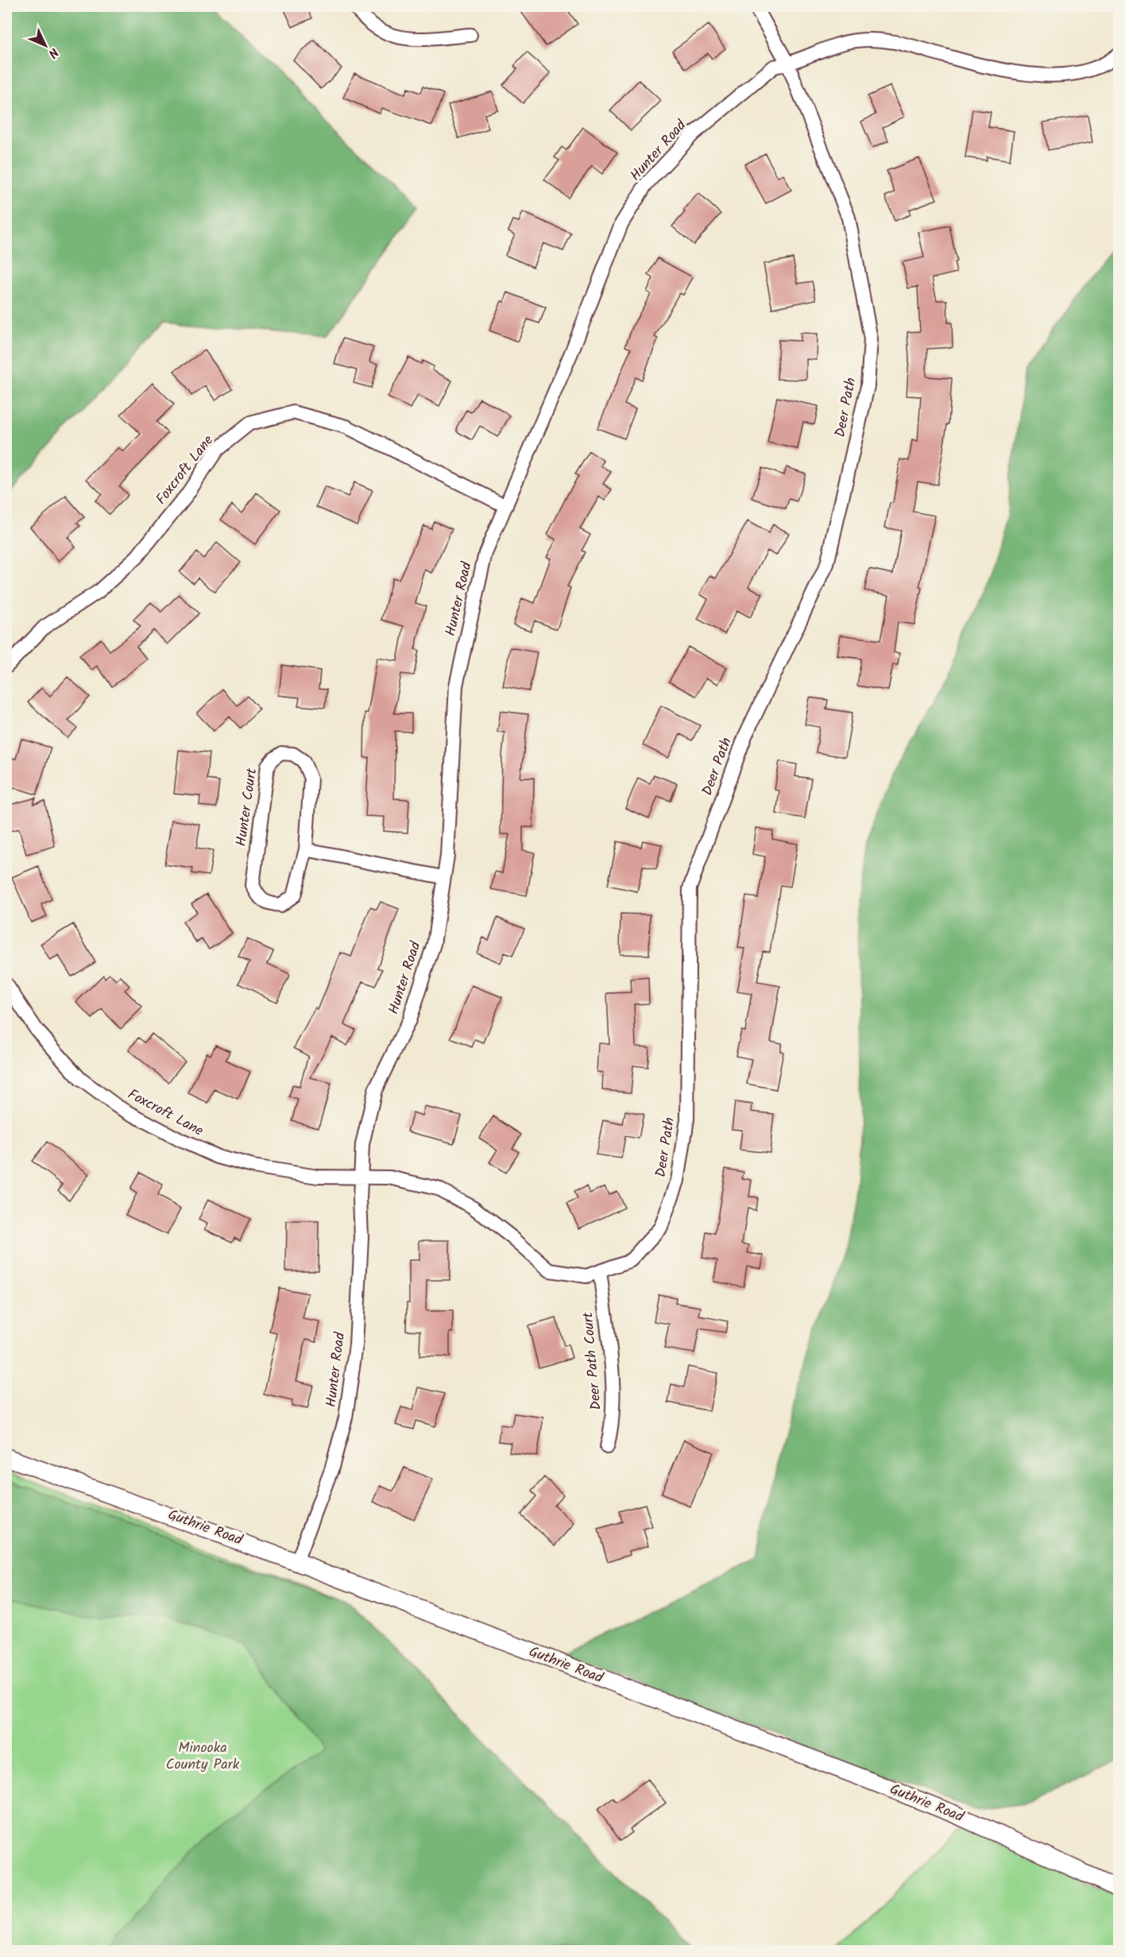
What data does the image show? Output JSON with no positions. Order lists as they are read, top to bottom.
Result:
{
  "streets": {
    "street": [
      "Hunter Road",
      "Deer Path",
      "Foxcroft Lane",
      "Hunter Court",
      "Deer Path Court",
      "Guthrie Road"
    ]
  },
  "crossings": [
    ["Hunter Road", "Deer Path"],
    ["Hunter Road", "Foxcroft Lane"],
    ["Hunter Road", "Guthrie Road"],
    ["Deer Path", "Foxcroft Lane"],
    ["Deer Path", "Deer Path Court"]
  ],
  "parks": ["Minooka County Park"],
  "north": "bottom right"
}
